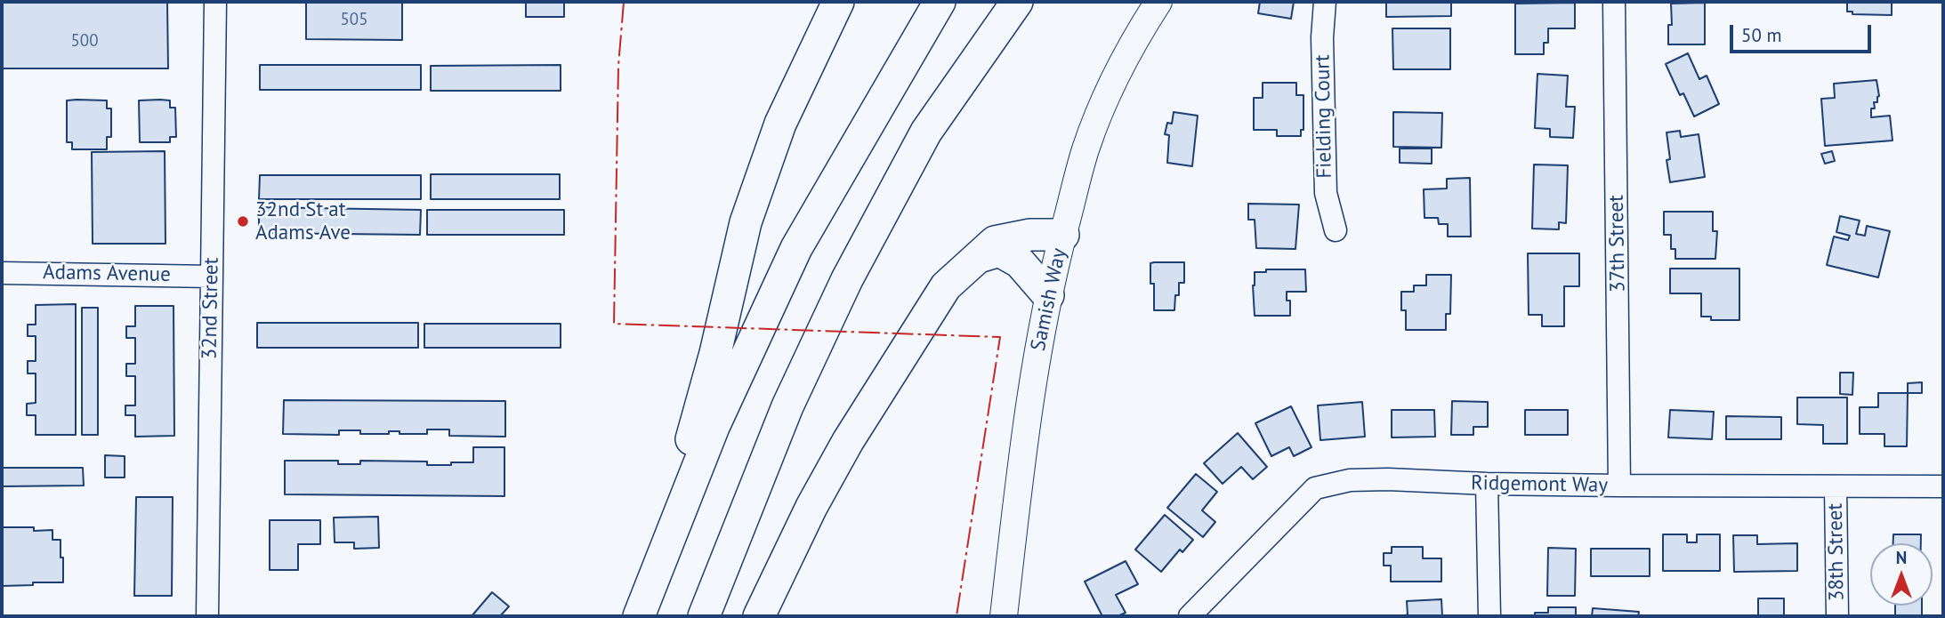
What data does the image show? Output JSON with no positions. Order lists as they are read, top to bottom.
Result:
{
  "streets": {
    "main road": ["Samish Way"],
    "street": [
      "Fielding Court",
      "37th Street",
      "Adams Avenue",
      "32nd Street",
      "Ridgemont Way",
      "38th Street"
    ]
  },
  "crossings": [
    ["37th Street", "Ridgemont Way"],
    ["Adams Avenue", "32nd Street"],
    ["Ridgemont Way", "38th Street"]
  ],
  "places": ["32nd St at Adams Ave"],
  "house_numbers": ["505", "500"],
  "scale_bar": "50 m",
  "north": "top"
}
